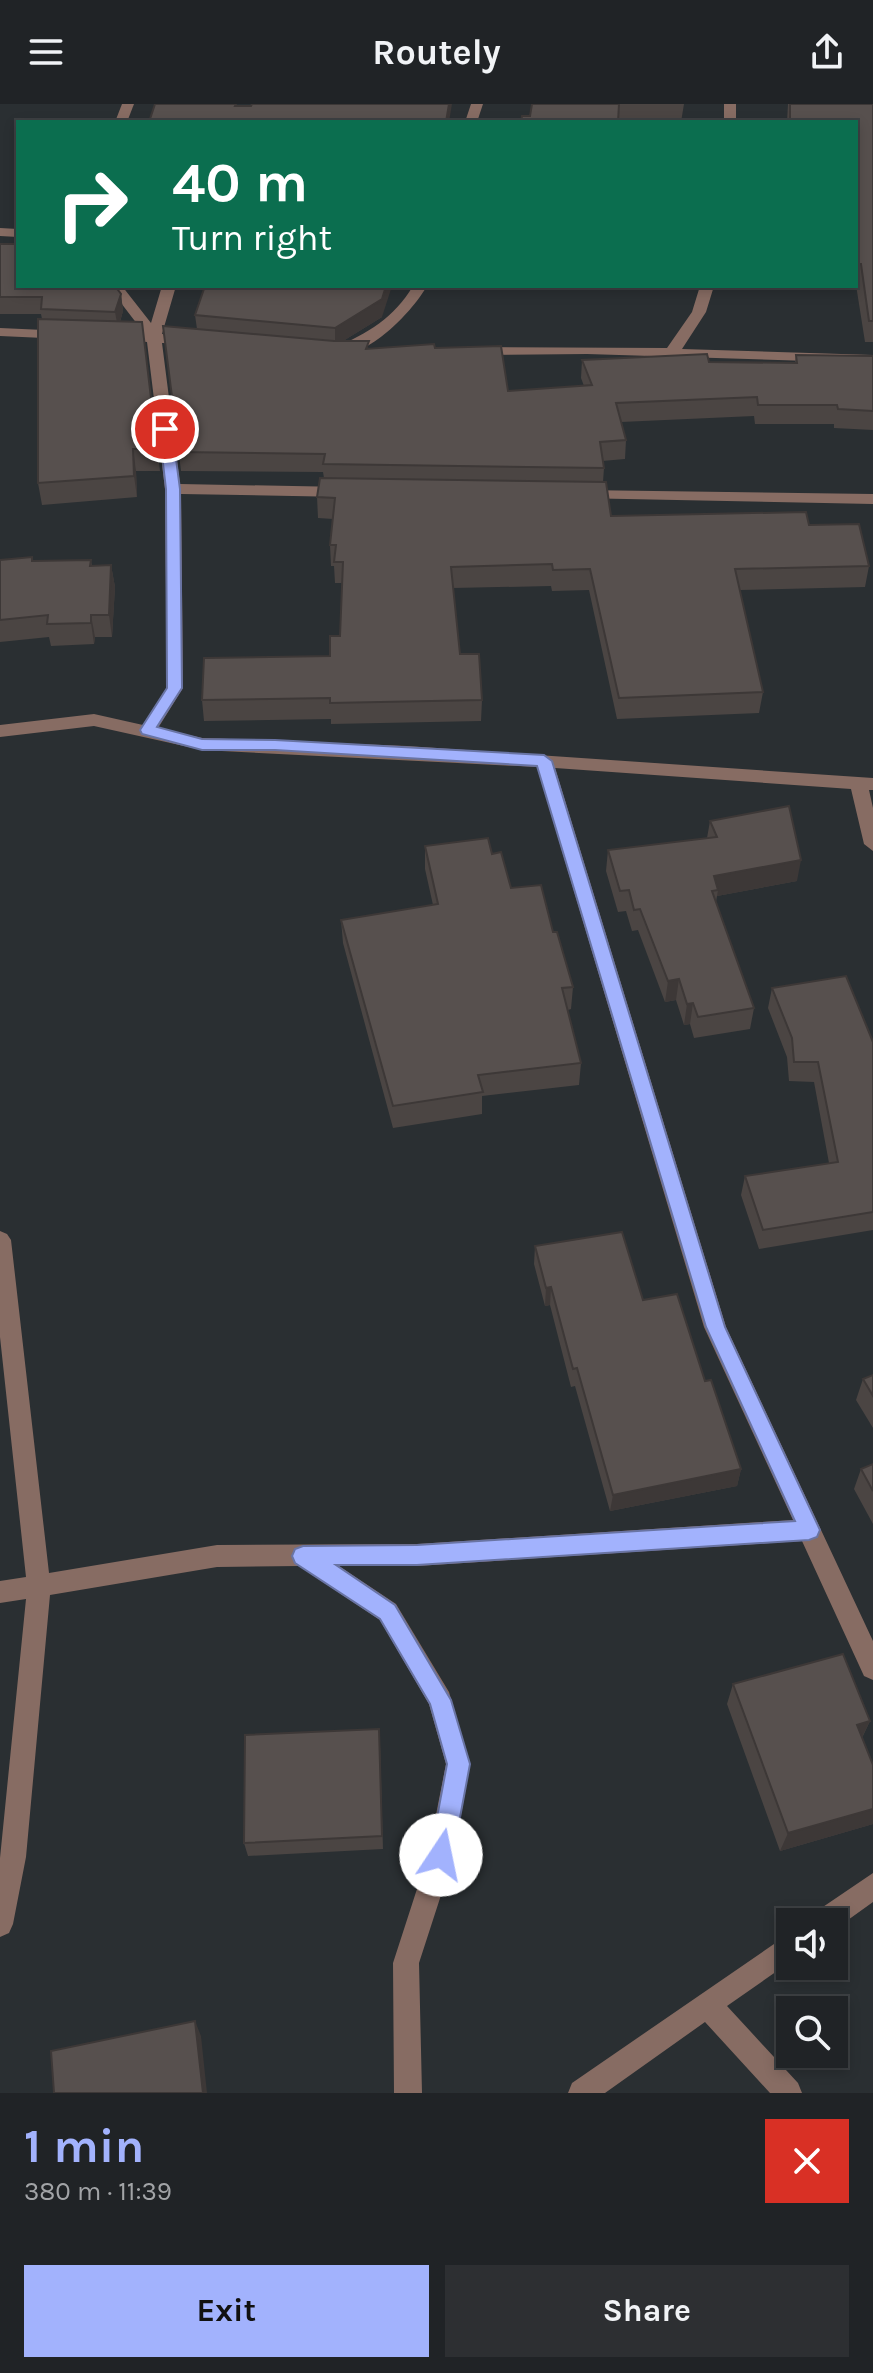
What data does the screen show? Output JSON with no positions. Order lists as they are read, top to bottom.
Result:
{
  "page": {
    "header": "Routely",
    "turn": ["40 m", "Turn right"],
    "heading": ["1 min", "380 m · 11:39"],
    "buttons": ["Exit", "Share"]
  }
}
